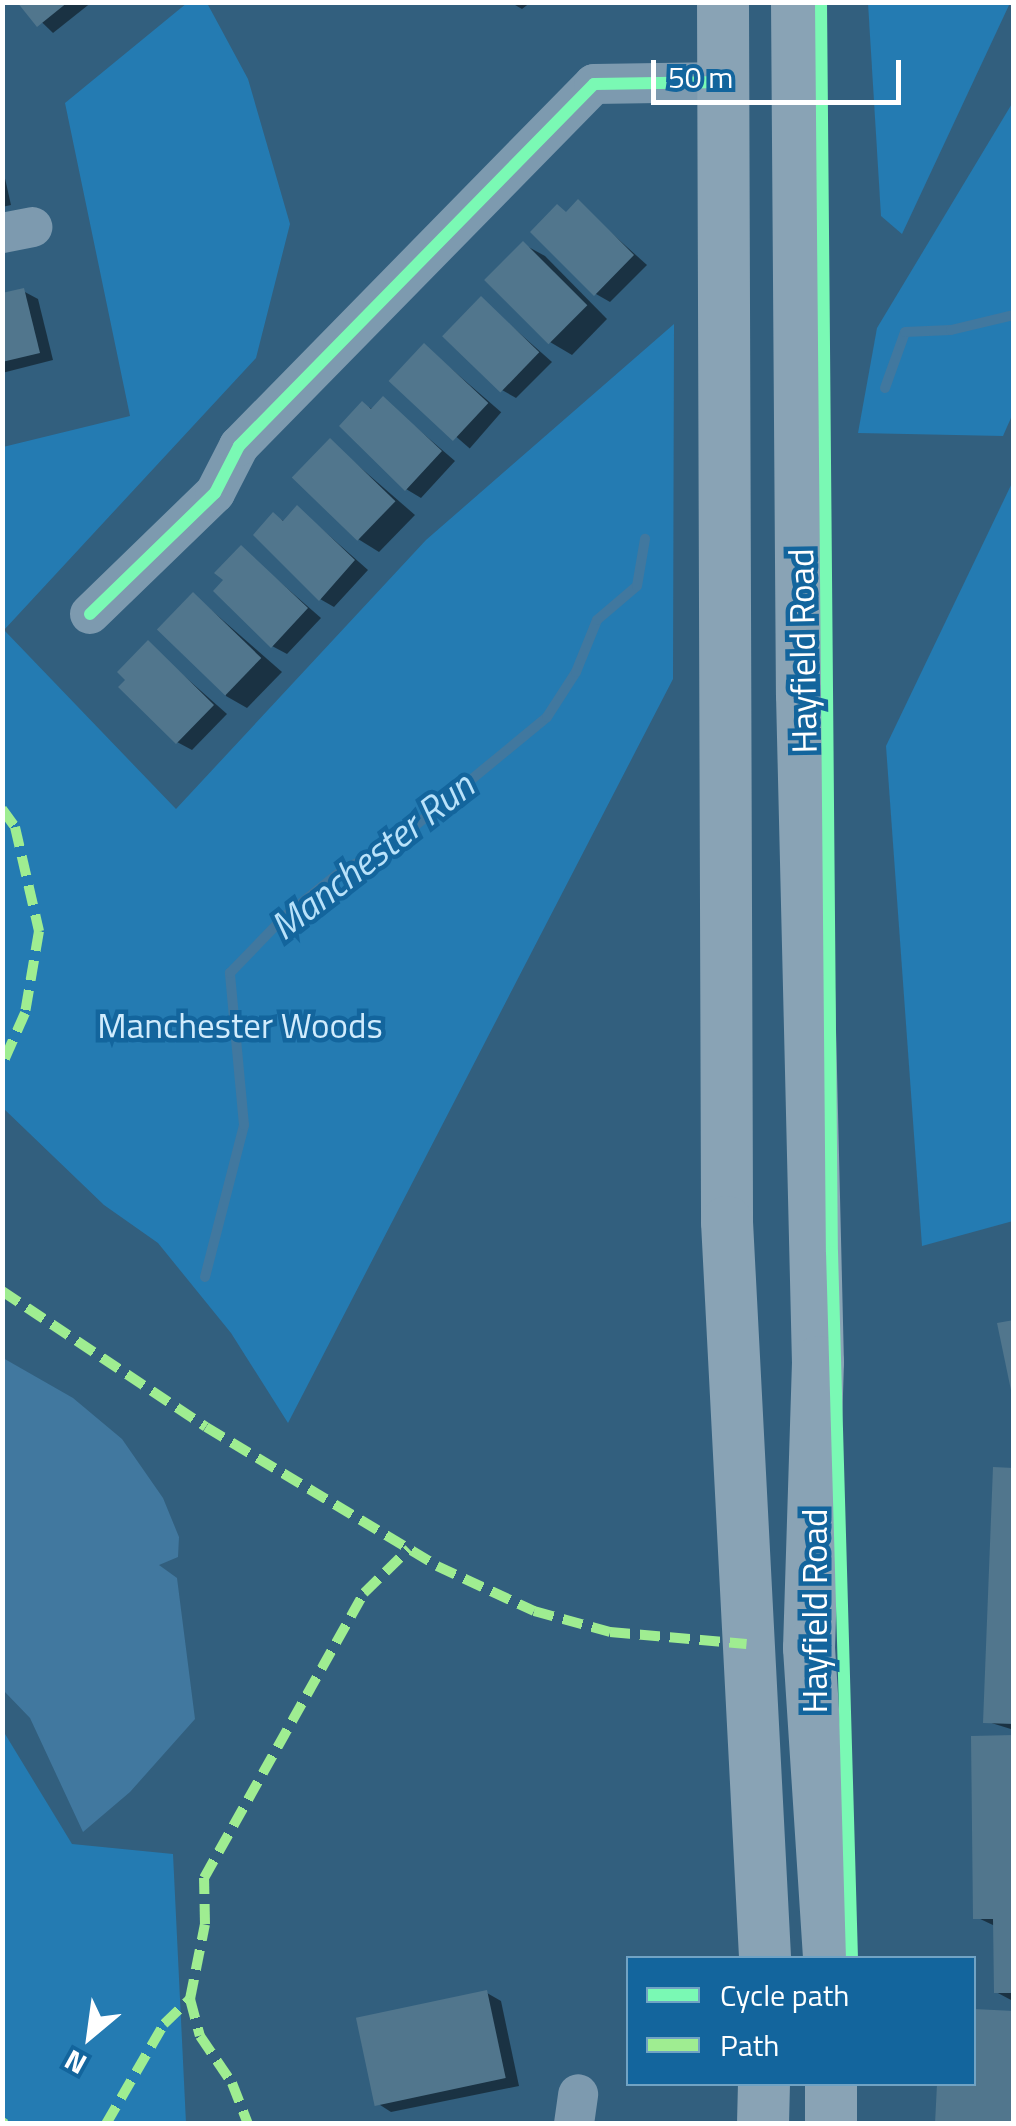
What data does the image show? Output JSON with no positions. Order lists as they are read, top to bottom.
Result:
{
  "streets": {
    "main road": ["Hayfield Road"]
  },
  "water": ["Manchester Run"],
  "parks": ["Manchester Woods"],
  "legend": ["Cycle path", "Path"],
  "scale_bar": "50 m",
  "north": "bottom left"
}
